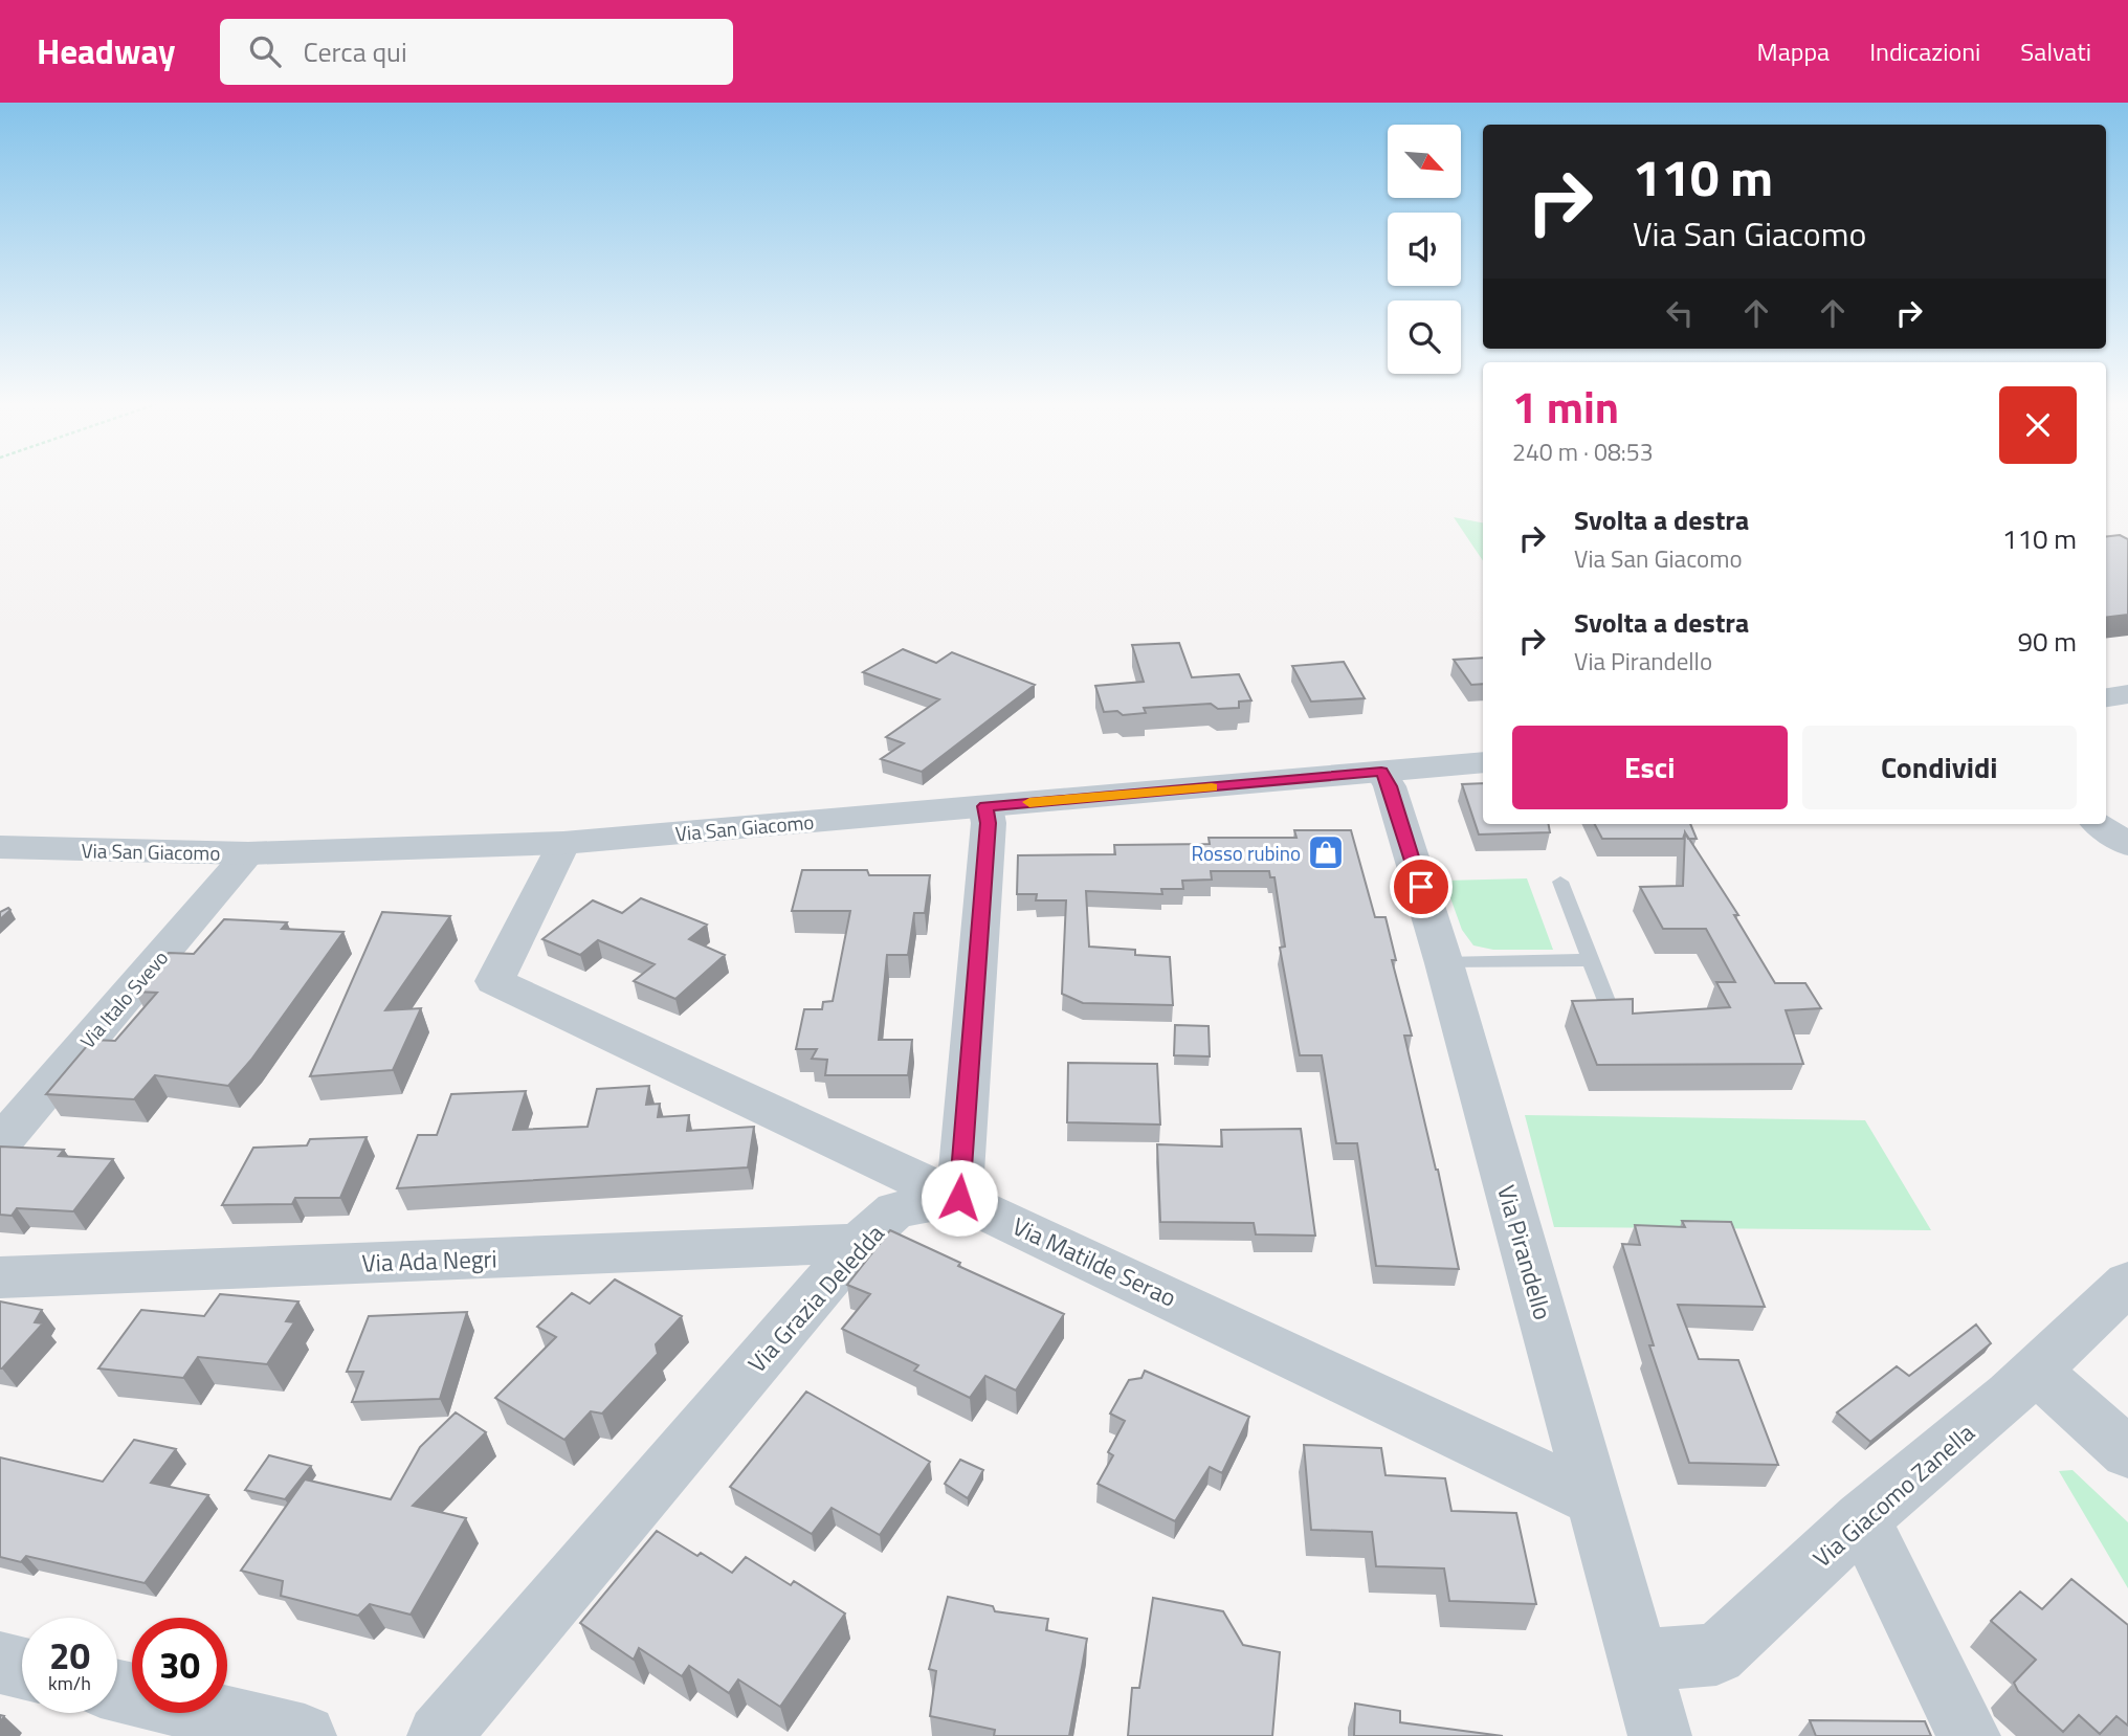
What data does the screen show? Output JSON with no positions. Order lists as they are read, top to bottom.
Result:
{
  "streets": {
    "street": [
      "Via San Giacomo",
      "Via Italo Svevo",
      "Via Pirandello",
      "Via Ada Negri",
      "Via Matilde Serao",
      "Via Grazia Deledda",
      "Via Giacomo Zanella"
    ]
  },
  "crossings": [
    ["Via San Giacomo", "Via Italo Svevo"],
    ["Via San Giacomo", "Via Pirandello"],
    ["Via San Giacomo", "Via Matilde Serao"],
    ["Via Pirandello", "Via Matilde Serao"],
    ["Via Pirandello", "Via Giacomo Zanella"],
    ["Via Ada Negri", "Via Grazia Deledda"],
    ["Via Matilde Serao", "Via Grazia Deledda"]
  ],
  "places": {
    "shop": ["Rosso rubino"]
  },
  "north": "bottom right",
  "page": {
    "header": "Headway",
    "search": "Cerca qui",
    "nav": ["Mappa", "Indicazioni", "Salvati"],
    "turn": ["110 m", "Via San Giacomo"],
    "heading": ["1 min", "240 m · 08:53"],
    "list": [
      {
        "name": "Svolta a destra",
        "note": "Via San Giacomo",
        "value": "110 m"
      },
      {
        "name": "Svolta a destra",
        "note": "Via Pirandello",
        "value": "90 m"
      }
    ],
    "buttons": ["Esci", "Condividi"],
    "speed": "20 km/h",
    "limit": "30"
  }
}
